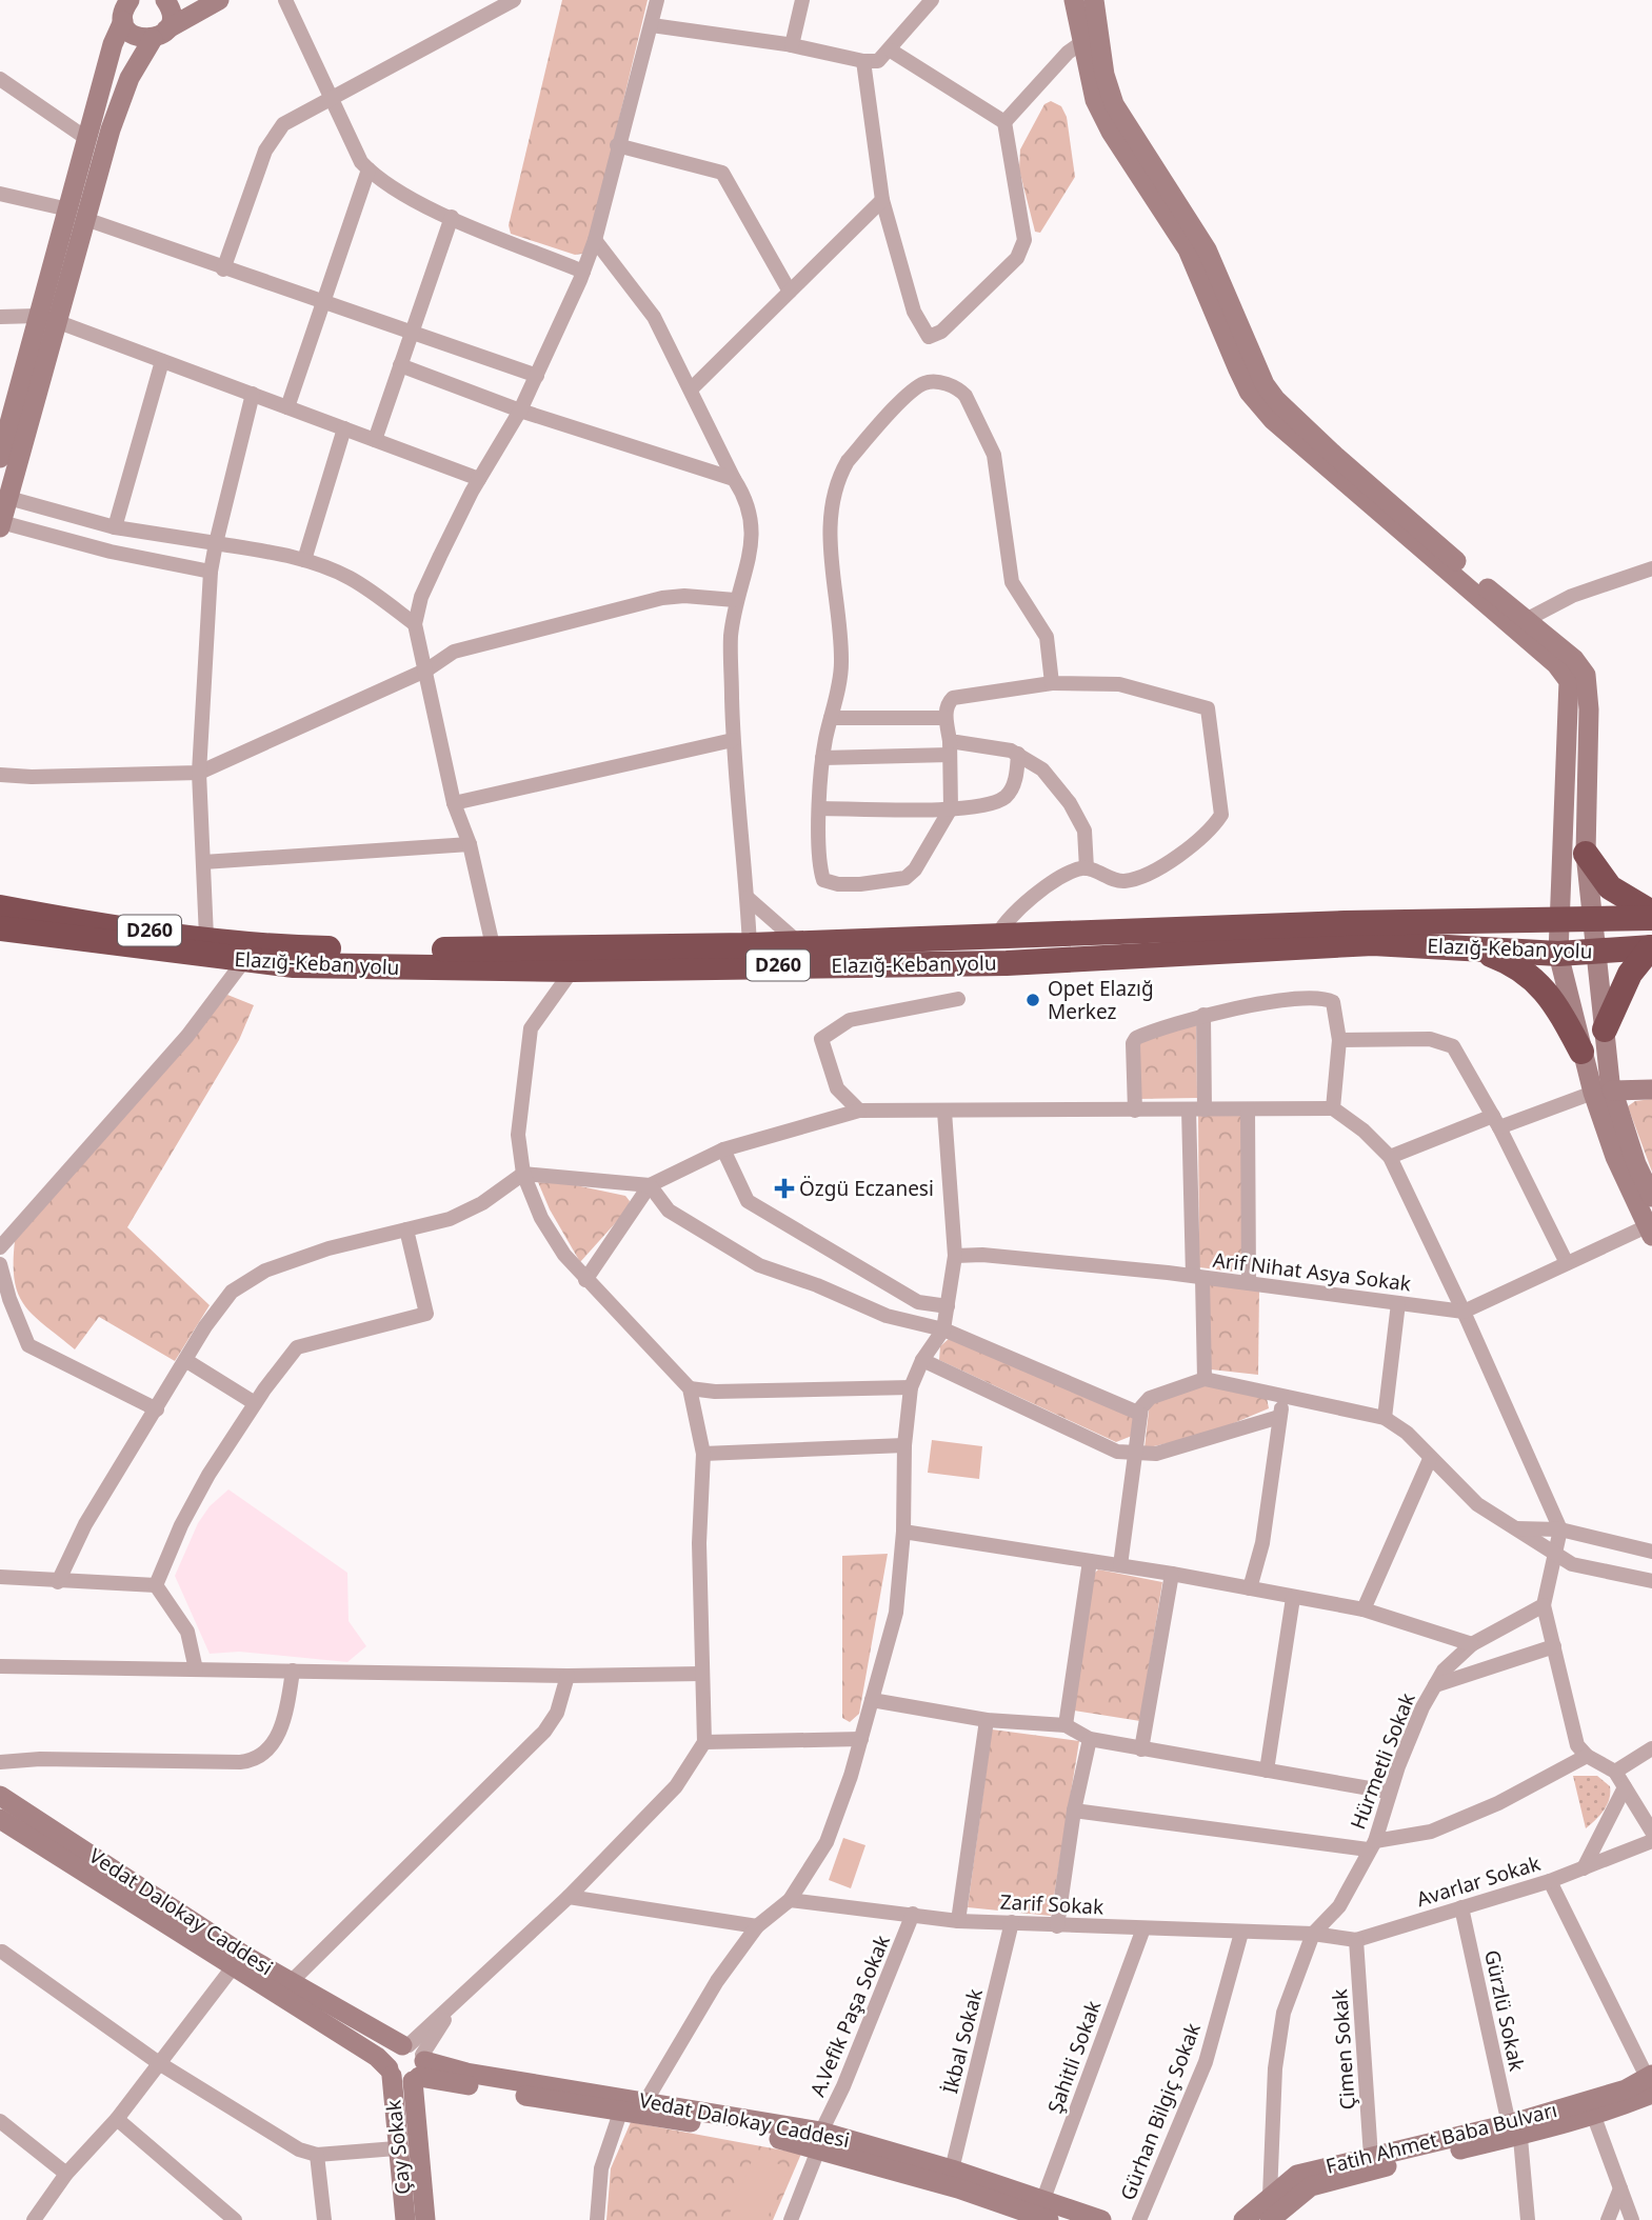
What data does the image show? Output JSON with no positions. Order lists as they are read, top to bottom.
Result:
{
  "streets": {
    "highway": ["D260", "Elazığ-Keban yolu"],
    "main road": ["Vedat Dalokay Caddesi", "Fatih Ahmet Baba Bulvarı", "Çay Sokak"],
    "street": [
      "Arif Nihat Asya Sokak",
      "Hürmetli Sokak",
      "Avarlar Sokak",
      "Zarif Sokak",
      "Gürzlü Sokak",
      "A.Vefik Paşa Sokak",
      "İkbal Sokak",
      "Çimen Sokak",
      "Şahitli Sokak",
      "Gürhan Bilgiç Sokak"
    ]
  },
  "crossings": [
    ["Hürmetli Sokak", "Avarlar Sokak"],
    ["Hürmetli Sokak", "Zarif Sokak"],
    ["Hürmetli Sokak", "Fatih Ahmet Baba Bulvarı"],
    ["Avarlar Sokak", "Zarif Sokak"],
    ["Avarlar Sokak", "Gürzlü Sokak"],
    ["Avarlar Sokak", "Çimen Sokak"],
    ["Zarif Sokak", "A.Vefik Paşa Sokak"],
    ["Zarif Sokak", "İkbal Sokak"],
    ["Zarif Sokak", "Şahitli Sokak"],
    ["Zarif Sokak", "Gürhan Bilgiç Sokak"],
    ["Vedat Dalokay Caddesi", "A.Vefik Paşa Sokak"],
    ["Vedat Dalokay Caddesi", "İkbal Sokak"],
    ["Vedat Dalokay Caddesi", "Şahitli Sokak"],
    ["Vedat Dalokay Caddesi", "Çay Sokak"],
    ["Gürzlü Sokak", "Fatih Ahmet Baba Bulvarı"],
    ["Çimen Sokak", "Fatih Ahmet Baba Bulvarı"]
  ],
  "places": {
    "other": ["Opet Elazığ Merkez"],
    "health": ["Özgü Eczanesi"]
  }
}
